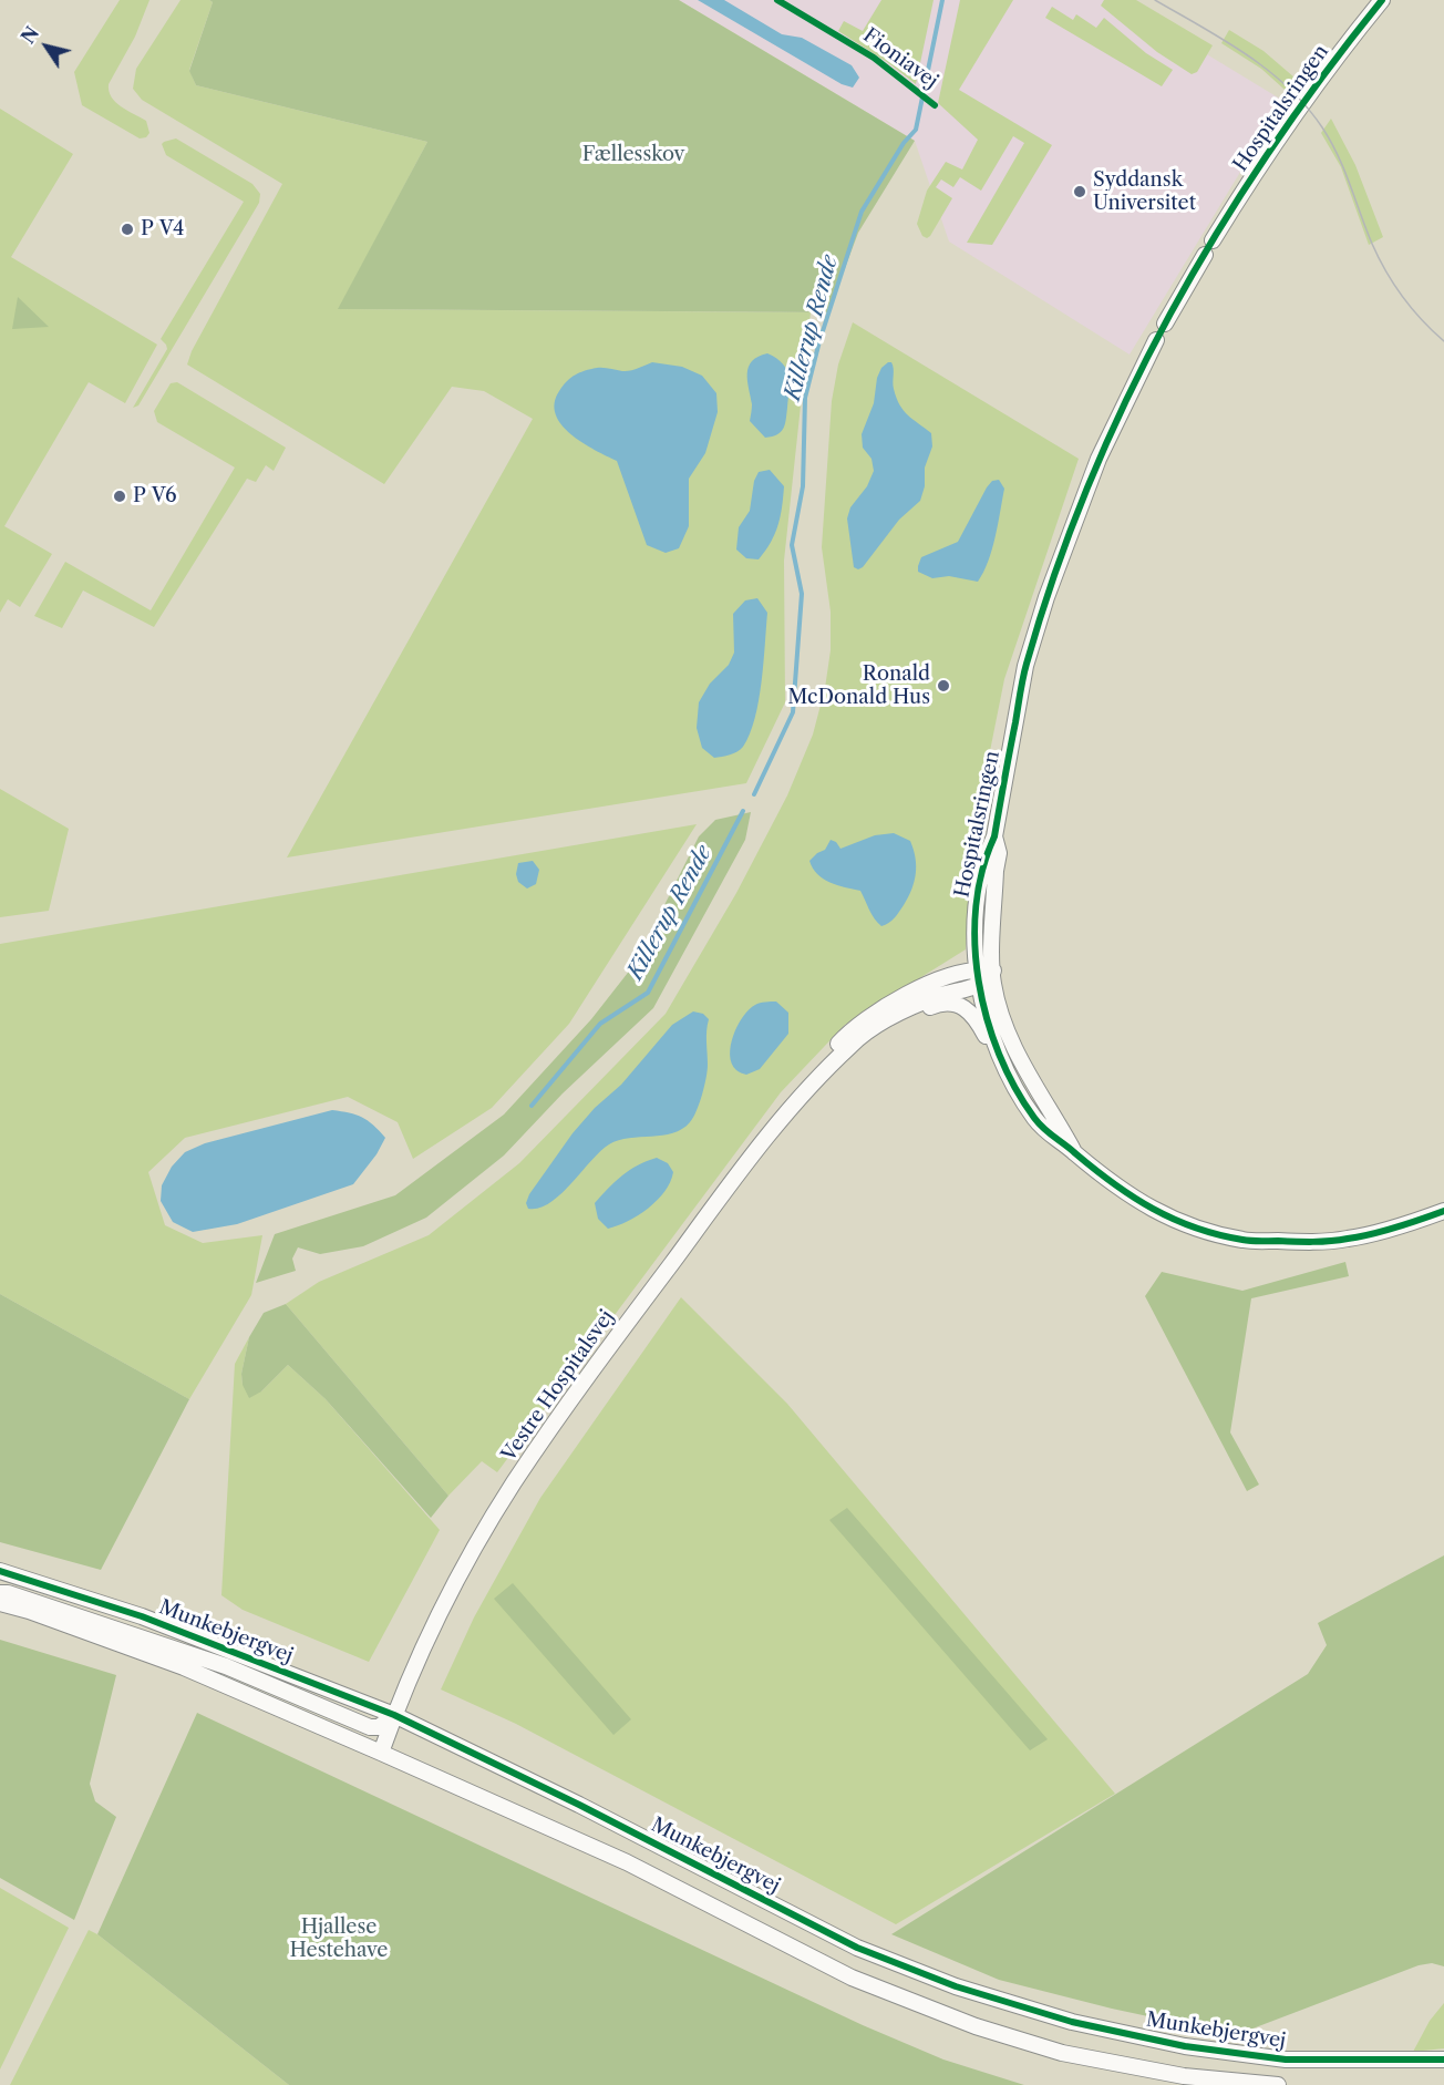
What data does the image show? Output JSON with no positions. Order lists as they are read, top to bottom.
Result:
{
  "streets": {
    "street": ["Hospitalsringen", "Vestre Hospitalsvej", "Munkebjergvej"],
    "cycle path": ["Fioniavej"]
  },
  "crossings": [
    ["Hospitalsringen", "Vestre Hospitalsvej"],
    ["Vestre Hospitalsvej", "Munkebjergvej"]
  ],
  "water": ["Killerup Rende"],
  "parks": ["Fællesskov", "Hjallese Hestehave"],
  "places": [
    "Syddansk Universitet",
    "P V4",
    "P V6",
    "Ronald McDonald Hus"
  ],
  "north": "top left"
}
